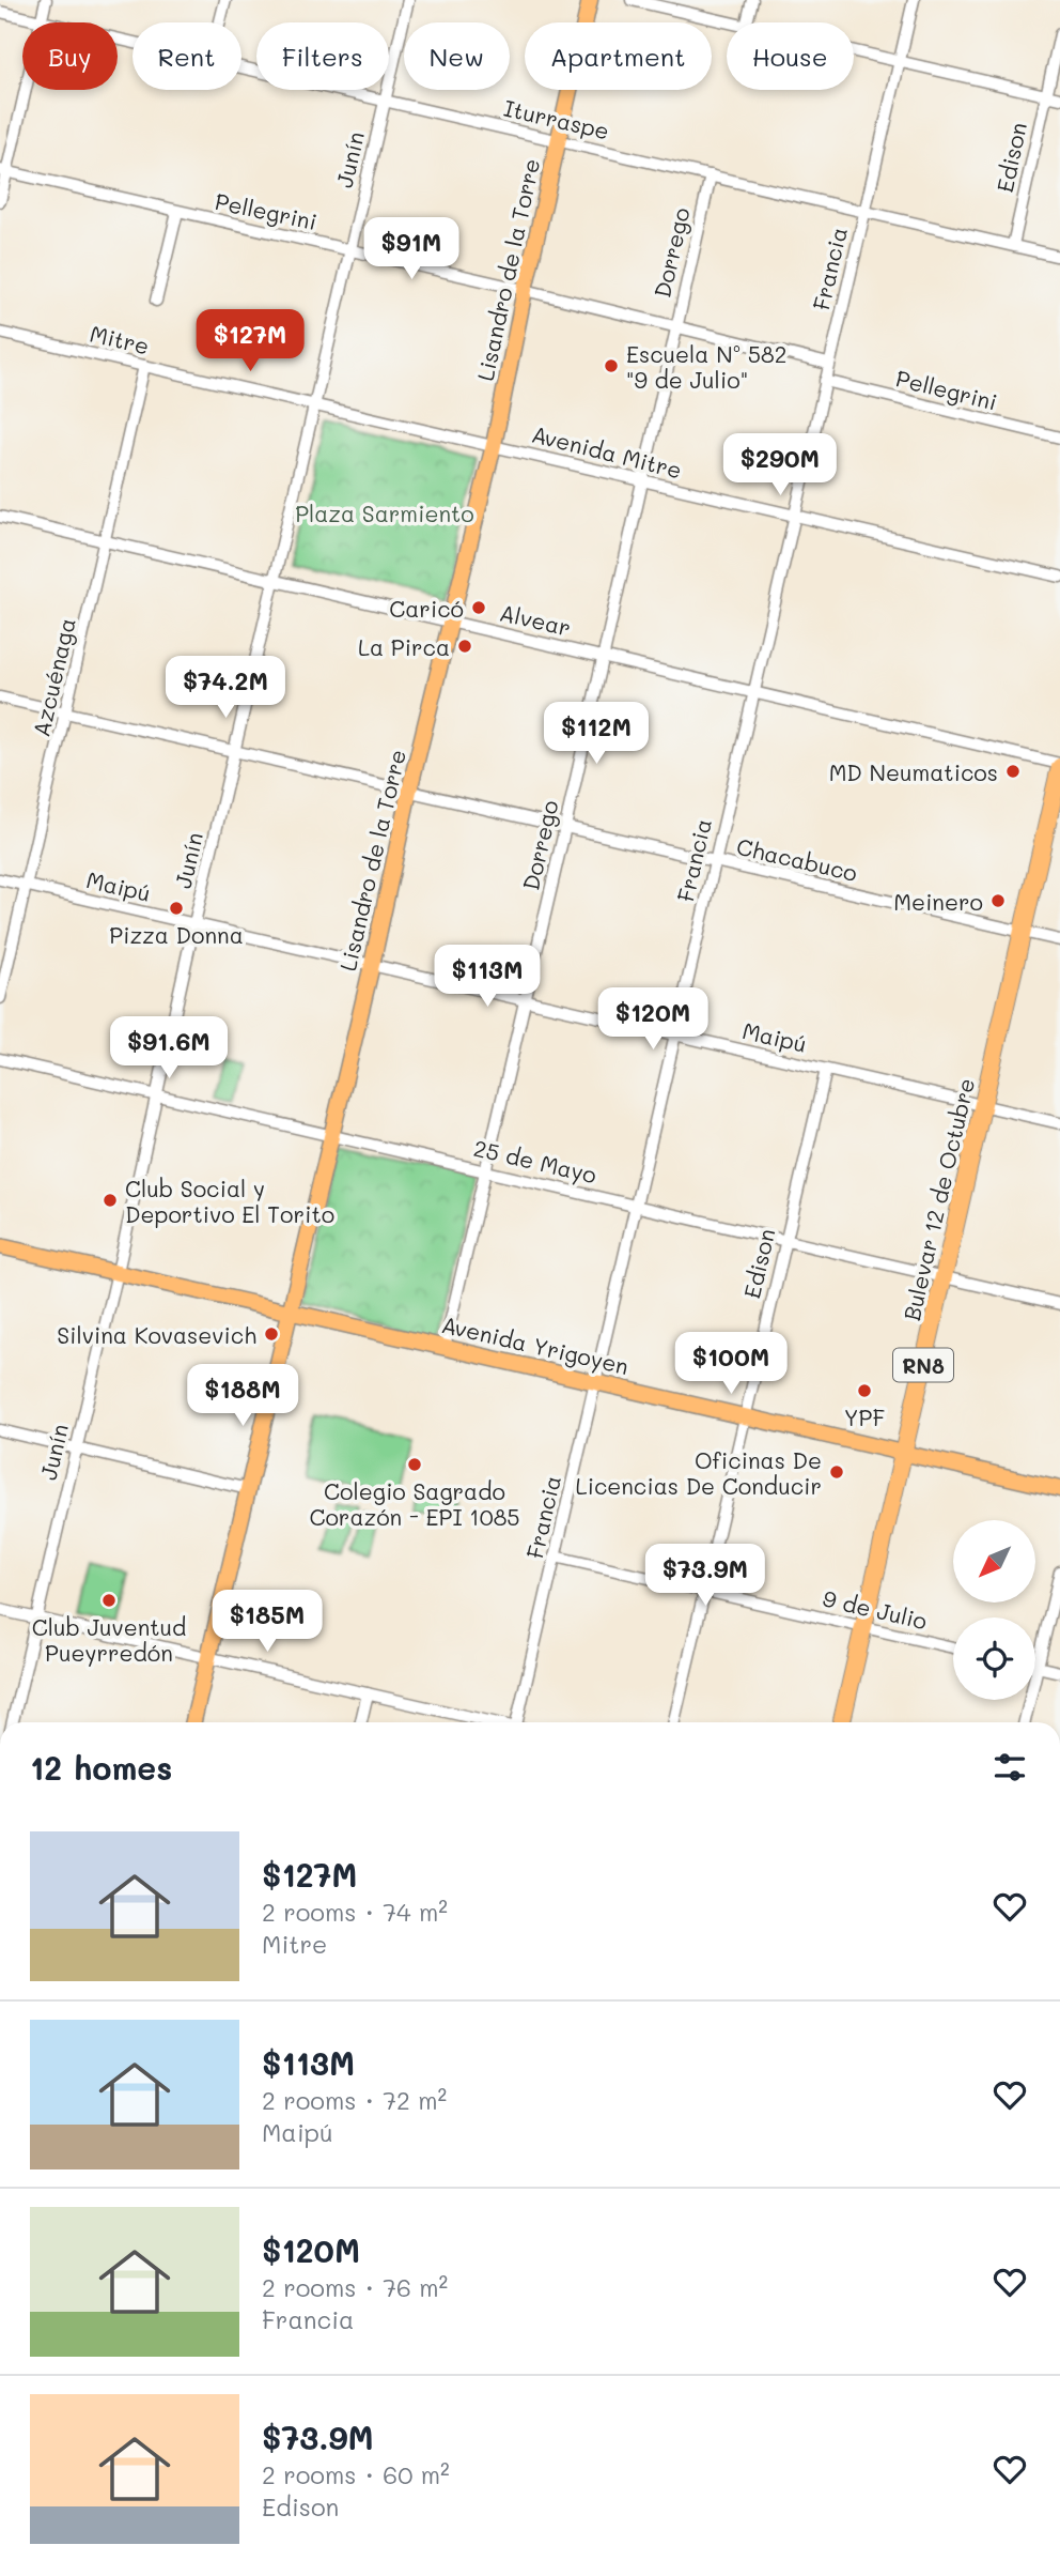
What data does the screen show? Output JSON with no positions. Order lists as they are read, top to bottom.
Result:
{
  "streets": {
    "highway": ["Bulevar 12 de Octubre", "RN8"],
    "main road": ["Lisandro de la Torre", "Avenida Yrigoyen"],
    "street": [
      "Iturraspe",
      "Edison",
      "Junín",
      "Pellegrini",
      "Dorrego",
      "Francia",
      "Mitre",
      "Avenida Mitre",
      "Alvear",
      "Azcuénaga",
      "Chacabuco",
      "Maipú",
      "25 de Mayo",
      "9 de Julio"
    ]
  },
  "crossings": [
    ["Iturraspe", "Edison"],
    ["Iturraspe", "Junín"],
    ["Iturraspe", "Dorrego"],
    ["Iturraspe", "Francia"],
    ["Iturraspe", "Lisandro de la Torre"],
    ["Edison", "Maipú"],
    ["Edison", "25 de Mayo"],
    ["Edison", "Avenida Yrigoyen"],
    ["Edison", "9 de Julio"],
    ["Junín", "Pellegrini"],
    ["Junín", "Mitre"],
    ["Junín", "Alvear"],
    ["Junín", "Chacabuco"],
    ["Junín", "Maipú"],
    ["Junín", "25 de Mayo"],
    ["Junín", "Avenida Yrigoyen"],
    ["Pellegrini", "Dorrego"],
    ["Pellegrini", "Francia"],
    ["Pellegrini", "Lisandro de la Torre"],
    ["Dorrego", "Avenida Mitre"],
    ["Dorrego", "Alvear"],
    ["Dorrego", "Chacabuco"],
    ["Dorrego", "Maipú"],
    ["Dorrego", "25 de Mayo"],
    ["Dorrego", "Avenida Yrigoyen"],
    ["Francia", "Avenida Mitre"],
    ["Francia", "Alvear"],
    ["Francia", "Chacabuco"],
    ["Francia", "Maipú"],
    ["Francia", "25 de Mayo"],
    ["Francia", "Avenida Yrigoyen"],
    ["Francia", "9 de Julio"],
    ["Lisandro de la Torre", "Mitre"],
    ["Lisandro de la Torre", "Avenida Mitre"],
    ["Lisandro de la Torre", "Alvear"],
    ["Lisandro de la Torre", "Chacabuco"],
    ["Lisandro de la Torre", "Maipú"],
    ["Lisandro de la Torre", "25 de Mayo"],
    ["Lisandro de la Torre", "Avenida Yrigoyen"],
    ["Mitre", "Avenida Mitre"],
    ["Mitre", "Azcuénaga"],
    ["Alvear", "Azcuénaga"],
    ["Alvear", "Bulevar 12 de Octubre"],
    ["Azcuénaga", "Chacabuco"],
    ["Azcuénaga", "Maipú"],
    ["Chacabuco", "Bulevar 12 de Octubre"],
    ["Maipú", "Bulevar 12 de Octubre"],
    ["25 de Mayo", "Bulevar 12 de Octubre"],
    ["Bulevar 12 de Octubre", "Avenida Yrigoyen"],
    ["Bulevar 12 de Octubre", "9 de Julio"]
  ],
  "parks": ["Plaza Sarmiento"],
  "places": [
    "Escuela Nº 582 \"9 de Julio\"",
    "Caricó",
    "La Pirca",
    "MD Neumaticos",
    "Meinero",
    "Pizza Donna",
    "Club Social y Deportivo El Torito",
    "Silvina Kovasevich",
    "YPF",
    "Colegio Sagrado Corazón - EPI 1085",
    "Oficinas De Licencias De Conducir",
    "Club Juventud Pueyrredón"
  ],
  "north": "bottom left",
  "page": {
    "chip": [
      "Buy",
      "Rent",
      "Filters",
      "New",
      "Apartment",
      "House"
    ],
    "price": [
      "$91M",
      "$127M",
      "$290M",
      "$74.2M",
      "$112M",
      "$113M",
      "$120M",
      "$91.6M",
      "$100M",
      "$188M",
      "$73.9M",
      "$185M"
    ],
    "heading": "12 homes",
    "list": [
      {
        "name": "$127M",
        "note": "2 rooms · 74 m² · Mitre"
      },
      {
        "name": "$113M",
        "note": "2 rooms · 72 m² · Maipú"
      },
      {
        "name": "$120M",
        "note": "2 rooms · 76 m² · Francia"
      },
      {
        "name": "$73.9M",
        "note": "2 rooms · 60 m² · Edison"
      }
    ]
  }
}
